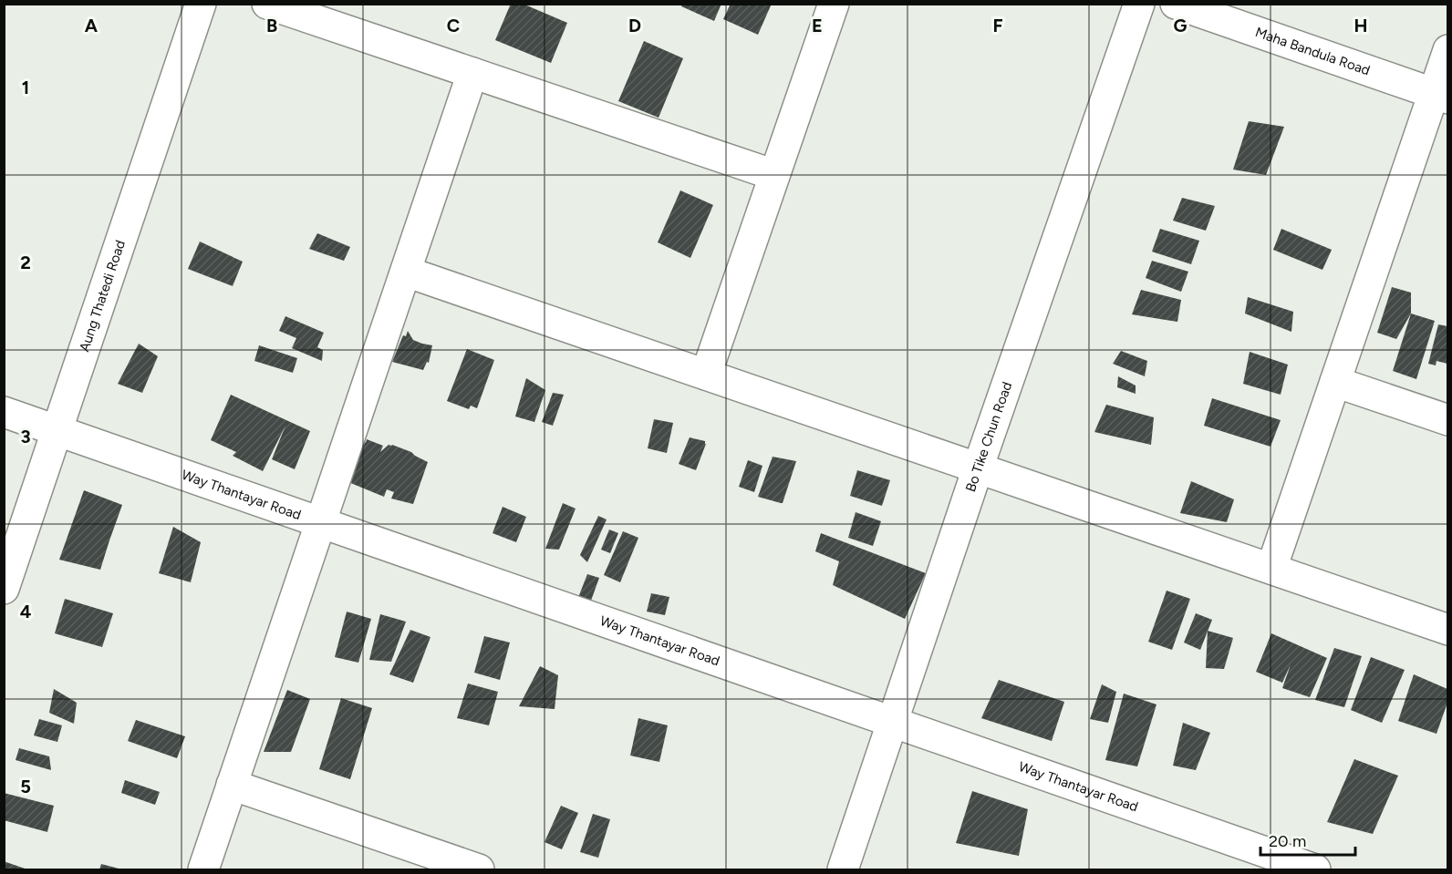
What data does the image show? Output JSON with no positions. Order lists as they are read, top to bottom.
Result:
{
  "streets": {
    "street": [
      "Maha Bandula Road",
      "Aung Thatedi Road",
      "Bo Tike Chun Road",
      "Way Thantayar Road"
    ]
  },
  "crossings": [
    ["Aung Thatedi Road", "Way Thantayar Road"],
    ["Bo Tike Chun Road", "Way Thantayar Road"]
  ],
  "scale_bar": "20 m",
  "grid": {
    "columns": [
      "A",
      "B",
      "C",
      "D",
      "E",
      "F",
      "G",
      "H"
    ],
    "rows": [
      "1",
      "2",
      "3",
      "4",
      "5"
    ]
  }
}
